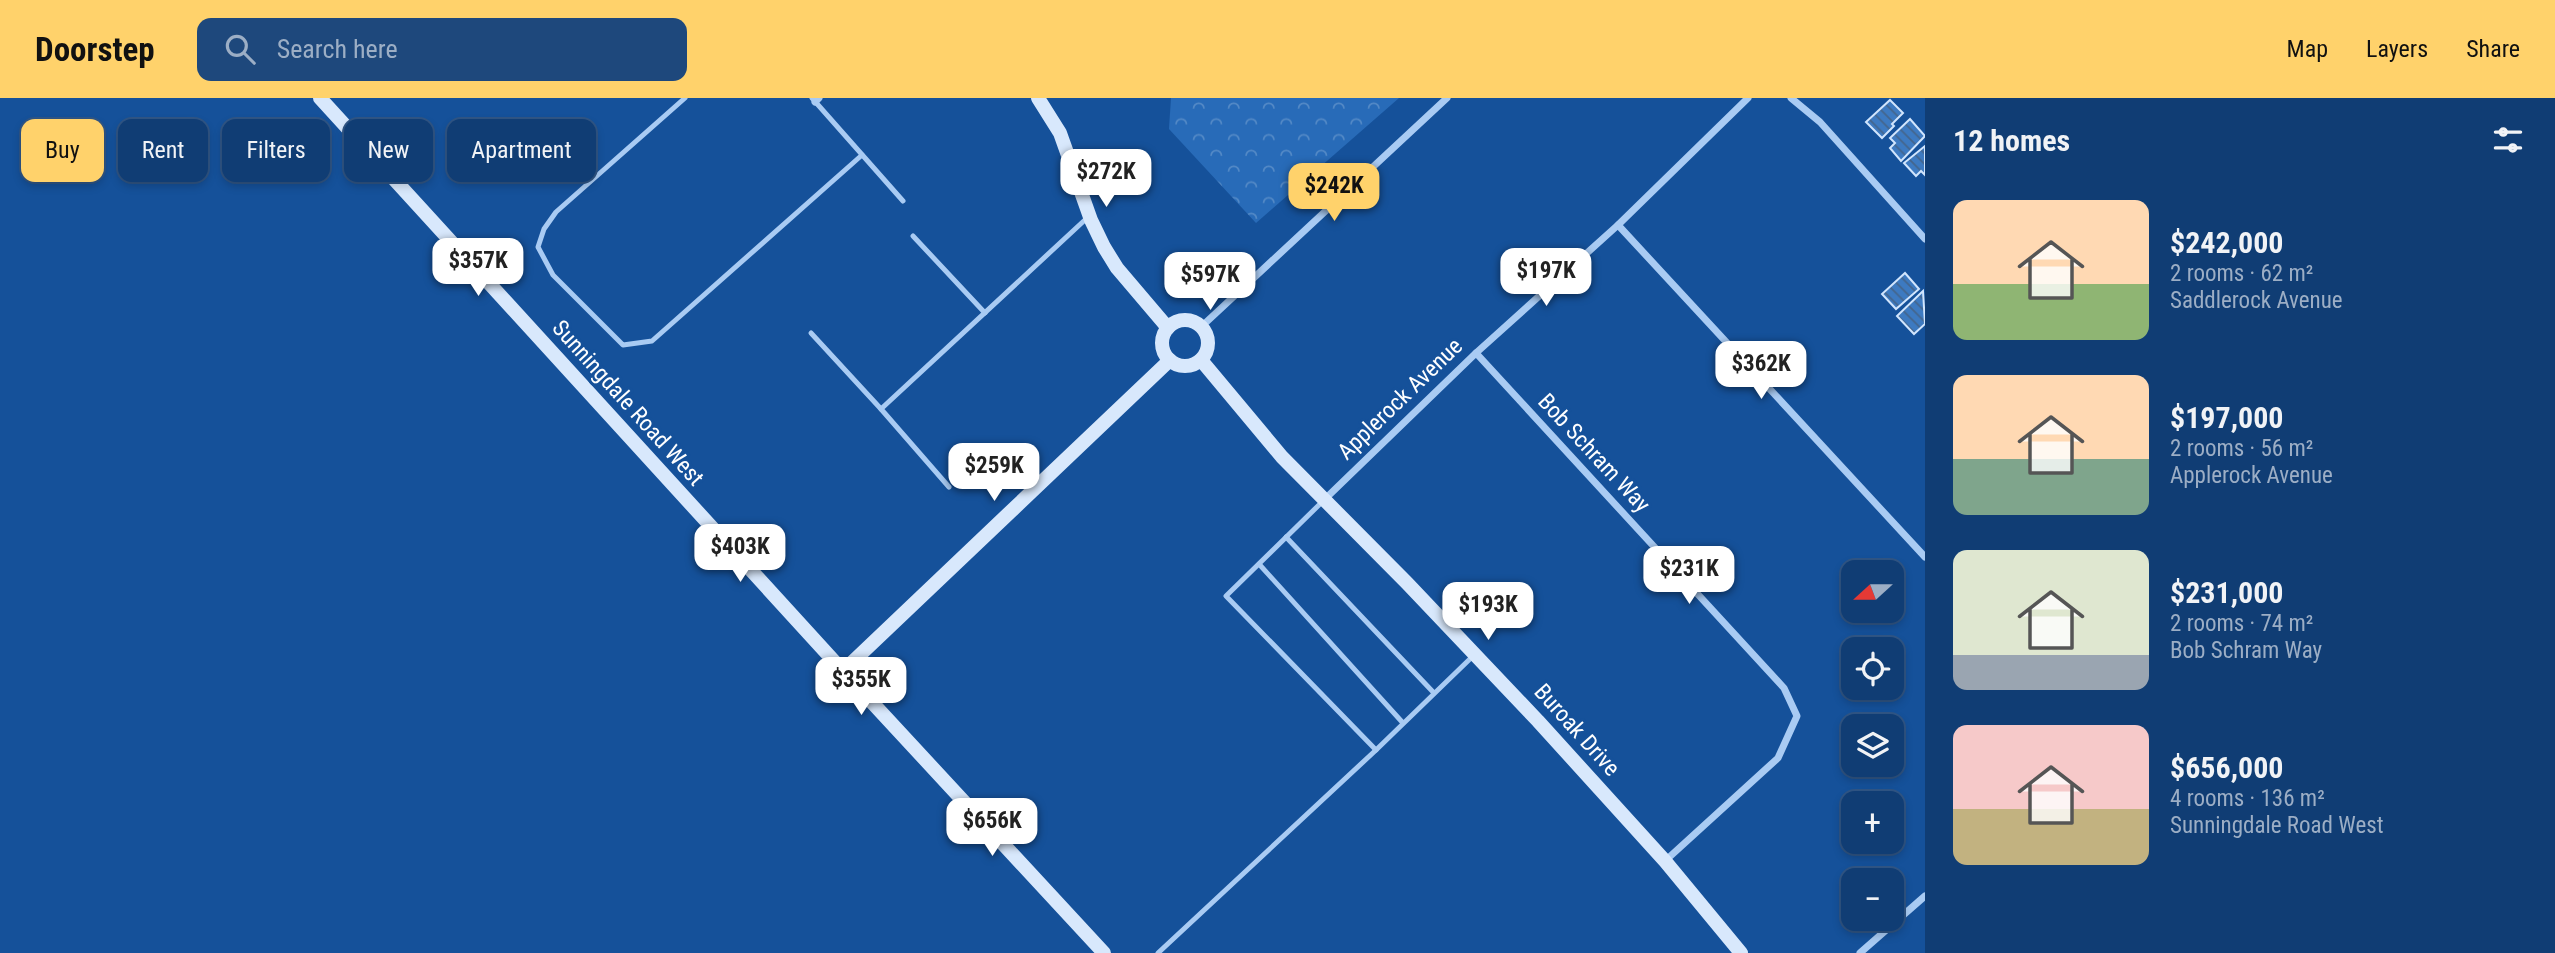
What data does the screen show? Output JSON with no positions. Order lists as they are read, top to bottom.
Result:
{
  "streets": {
    "street": [
      "Applerock Avenue",
      "Sunningdale Road West",
      "Bob Schram Way",
      "Buroak Drive"
    ]
  },
  "crossings": [
    ["Applerock Avenue", "Bob Schram Way"],
    ["Applerock Avenue", "Buroak Drive"],
    ["Bob Schram Way", "Buroak Drive"]
  ],
  "north": "left",
  "page": {
    "header": "Doorstep",
    "search": "Search here",
    "nav": ["Map", "Layers", "Share"],
    "heading": "12 homes",
    "chip": [
      "Buy",
      "Rent",
      "Filters",
      "New",
      "Apartment"
    ],
    "price": [
      "$272K",
      "$242K",
      "$357K",
      "$197K",
      "$597K",
      "$362K",
      "$259K",
      "$403K",
      "$231K",
      "$193K",
      "$355K",
      "$656K"
    ],
    "list": [
      {
        "name": "$242,000",
        "note": "2 rooms · 62 m² · Saddlerock Avenue"
      },
      {
        "name": "$197,000",
        "note": "2 rooms · 56 m² · Applerock Avenue"
      },
      {
        "name": "$231,000",
        "note": "2 rooms · 74 m² · Bob Schram Way"
      },
      {
        "name": "$656,000",
        "note": "4 rooms · 136 m² · Sunningdale Road West"
      }
    ],
    "map_buttons": ["+", "−"]
  }
}
